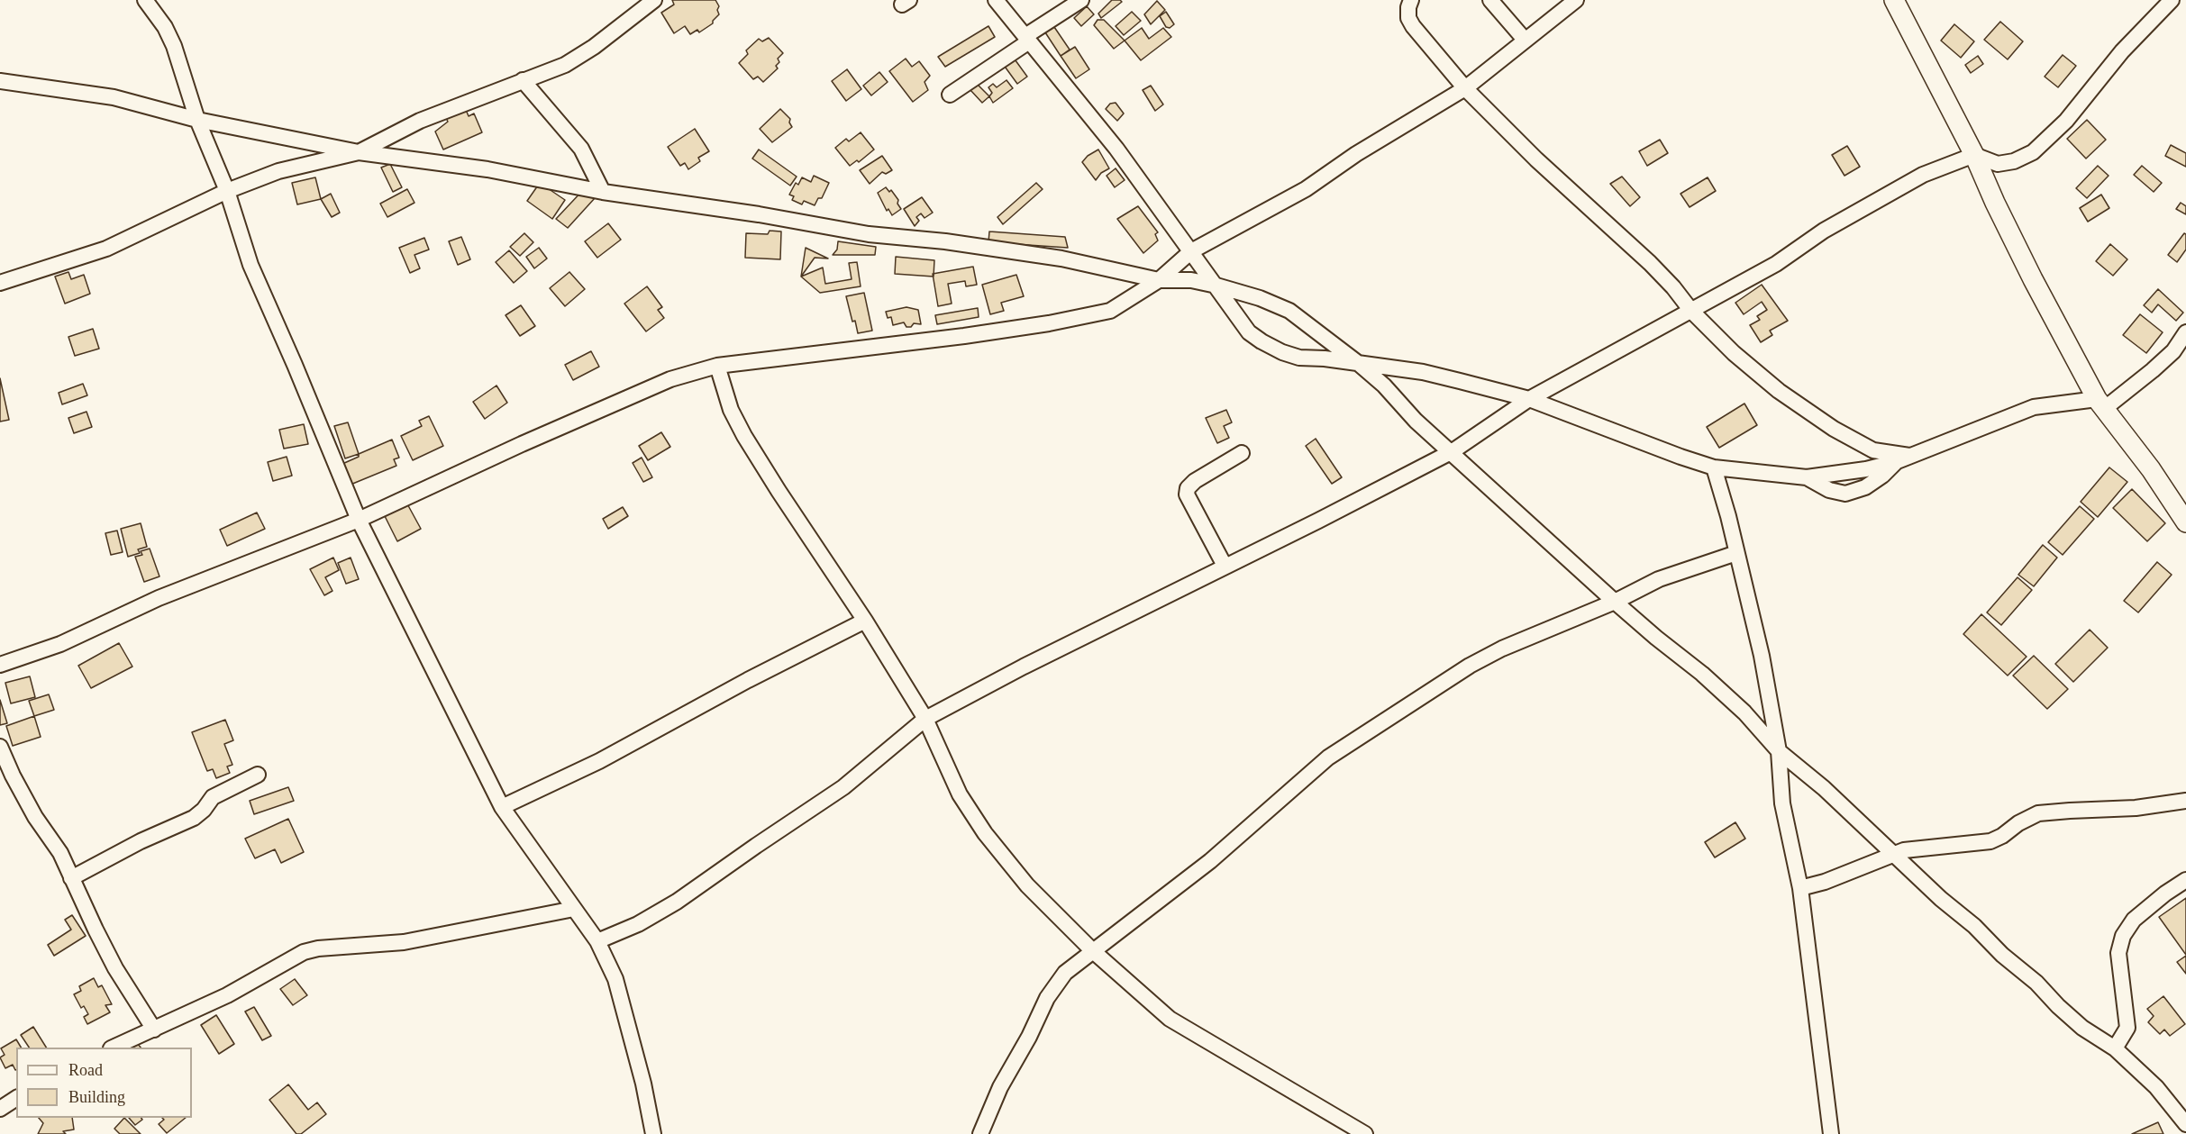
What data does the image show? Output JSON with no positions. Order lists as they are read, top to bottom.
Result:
{
  "legend": ["Road", "Building"]
}
